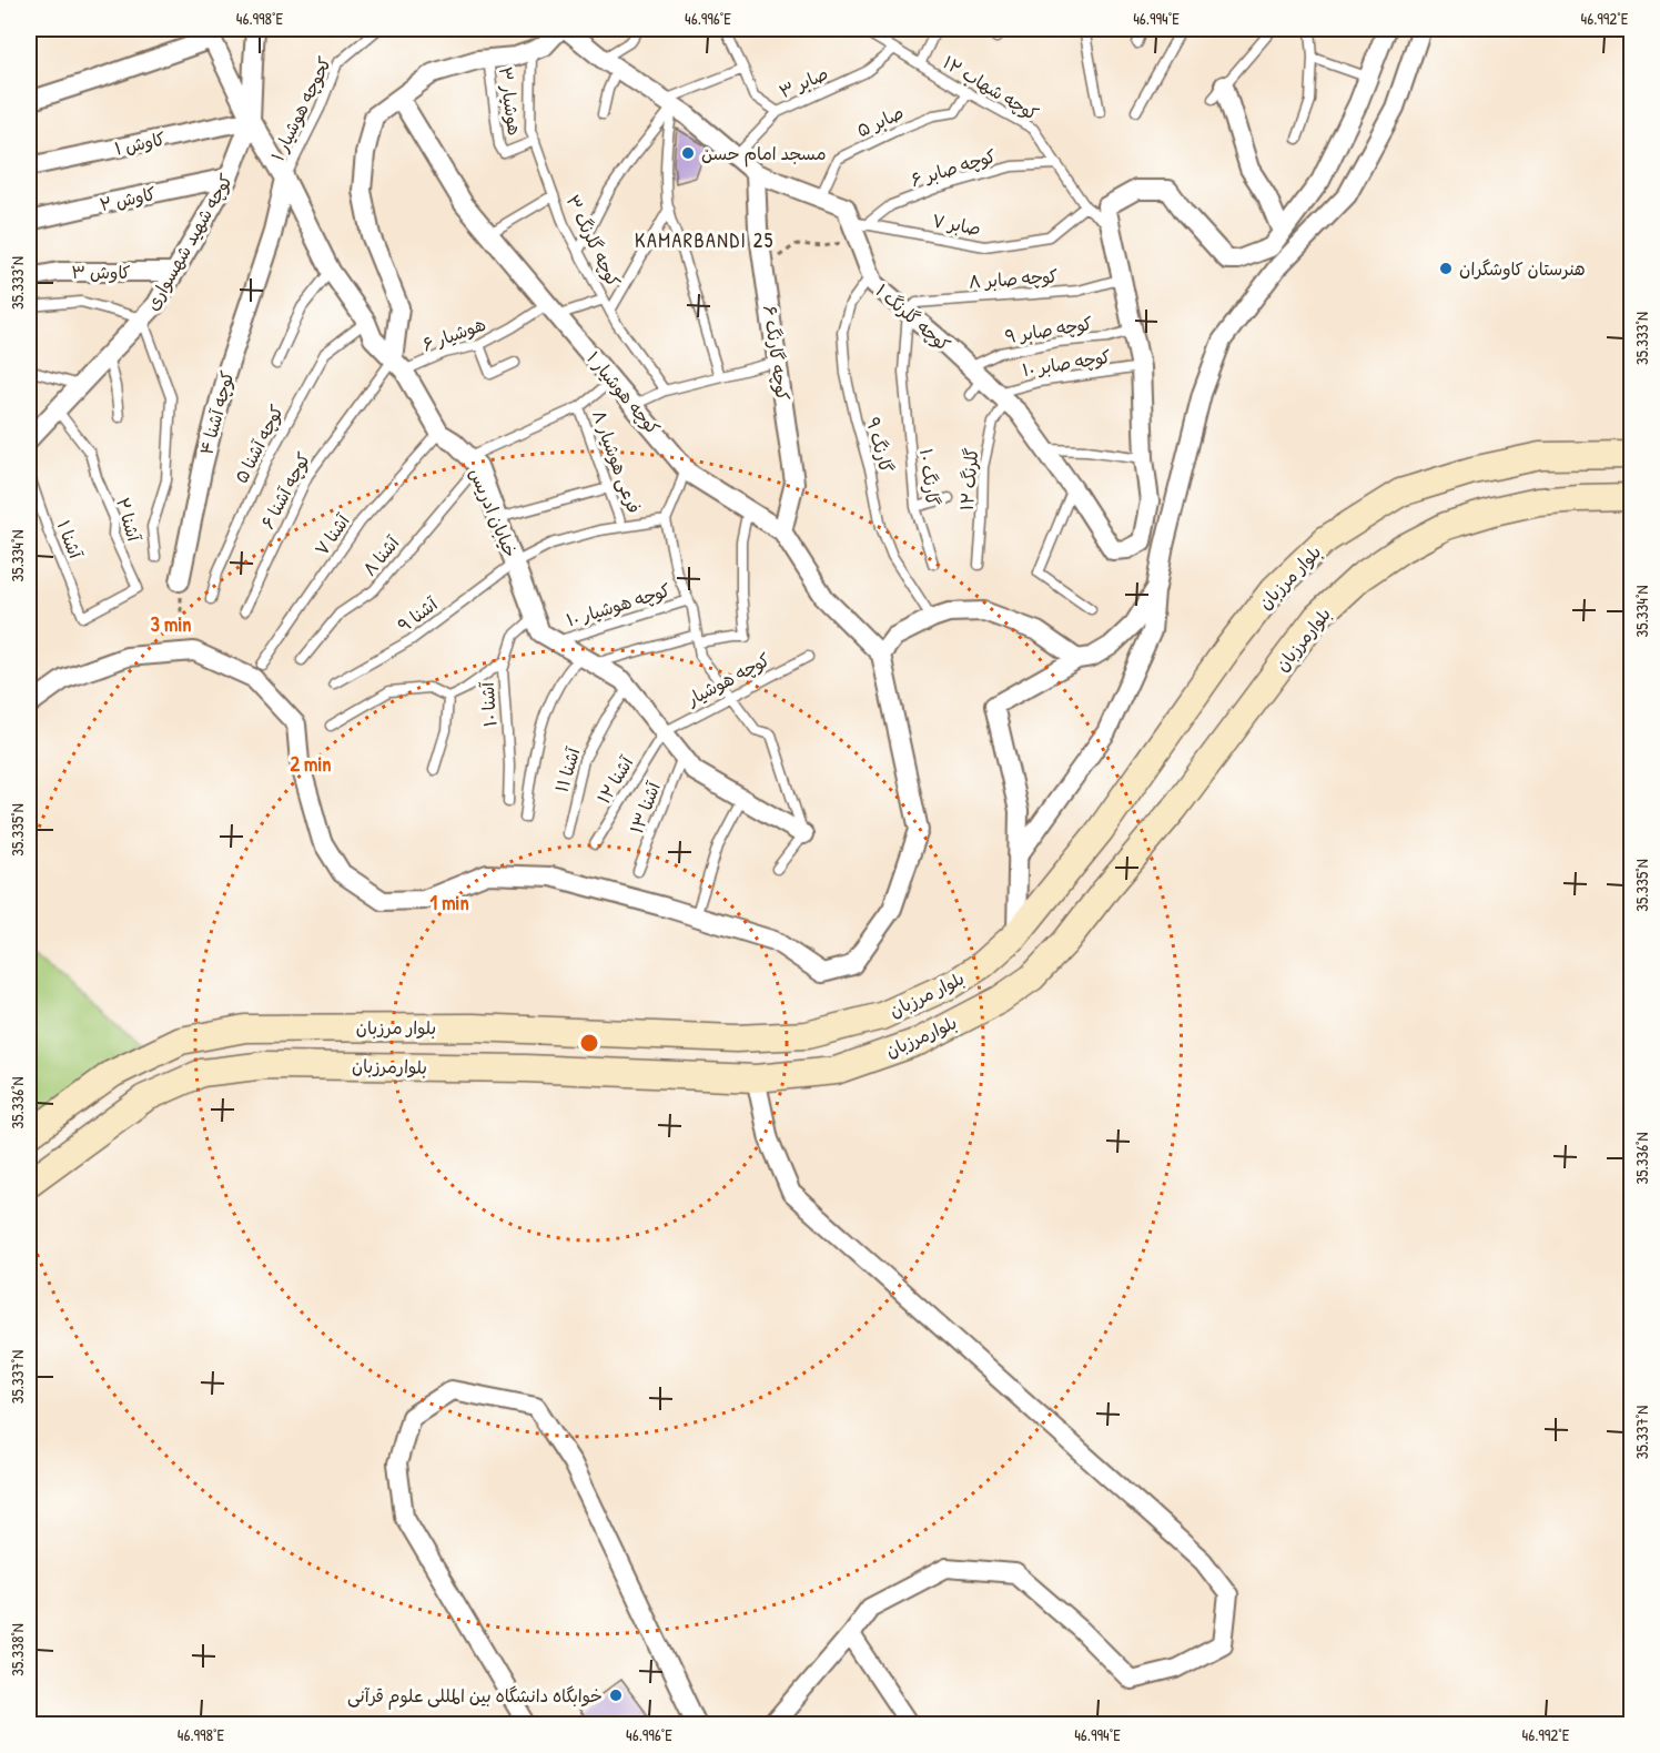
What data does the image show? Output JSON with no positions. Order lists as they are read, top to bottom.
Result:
{
  "streets": {
    "main road": ["بلوار مرزبان", "بلوارمرزبان"],
    "street": [
      "کاوش ۱",
      "کاوش ۲",
      "کوچه شهید شهسواری",
      "کاوش ۳",
      "کوچه گلرنگ ۱",
      "کوچه گارنگ ۶",
      "کوچه هوشیار ۱",
      "کوچه آشنا ۴",
      "خیابان ادریس"
    ],
    "lane": [
      "صابر ۳",
      "کوچه شهاب ۱۲",
      "هوشیار ۳",
      "کحوچه هوشیار ۱",
      "صابر ۵",
      "کوچه صابر ۶",
      "صابر ۷",
      "کوچه گلرنگ ۳",
      "کوچه صابر ۸",
      "کوچه صابر ۹",
      "هوشیار ۶",
      "کوچه صابر ۱۰",
      "کوچه آشنا ۵",
      "گارنگ ۹",
      "فرعی هوشیار ۸",
      "گارنگ ۱۰",
      "گلرنگ ۱۲",
      "کوچه آشنا ۶",
      "آشنا ۲",
      "آشنا ۷",
      "آشنا ۱",
      "آشنا ۸",
      "کوچه هوشیار ۱۰",
      "آشنا ۹",
      "کوچه هوشیار",
      "آشنا ۱۰",
      "آشنا ۱۱",
      "آشنا ۱۲",
      "آشنا ۱۳"
    ]
  },
  "crossings": [
    ["صابر ۳", "کوچه شهاب ۱۲"],
    ["صابر ۳", "کوچه گلرنگ ۱"],
    ["کوچه شهاب ۱۲", "صابر ۵"],
    ["کوچه شهاب ۱۲", "کوچه صابر ۶"],
    ["کوچه شهاب ۱۲", "صابر ۷"],
    ["هوشیار ۳", "کوچه گلرنگ ۳"],
    ["کحوچه هوشیار ۱", "کوچه آشنا ۴"],
    ["کحوچه هوشیار ۱", "خیابان ادریس"],
    ["صابر ۵", "کوچه گلرنگ ۱"],
    ["کاوش ۱", "کوچه شهید شهسواری"],
    ["کاوش ۱", "خیابان ادریس"],
    ["کوچه صابر ۶", "صابر ۷"],
    ["کوچه صابر ۶", "کوچه گلرنگ ۱"],
    ["کاوش ۲", "کوچه شهید شهسواری"],
    ["صابر ۷", "کوچه گلرنگ ۱"],
    ["کوچه گلرنگ ۳", "هوشیار ۶"],
    ["کوچه شهید شهسواری", "کاوش ۳"],
    ["کوچه شهید شهسواری", "خیابان ادریس"],
    ["کوچه شهید شهسواری", "آشنا ۲"],
    ["کوچه صابر ۸", "کوچه گلرنگ ۱"],
    ["کوچه صابر ۸", "گارنگ ۱۰"],
    ["کوچه گلرنگ ۱", "کوچه صابر ۹"],
    ["کوچه گلرنگ ۱", "کوچه گارنگ ۶"],
    ["کوچه گلرنگ ۱", "کوچه صابر ۱۰"],
    ["کوچه گلرنگ ۱", "گارنگ ۹"],
    ["کوچه گلرنگ ۱", "گارنگ ۱۰"],
    ["کوچه گلرنگ ۱", "گلرنگ ۱۲"],
    ["هوشیار ۶", "کوچه هوشیار ۱"],
    ["هوشیار ۶", "کوچه آشنا ۶"],
    ["هوشیار ۶", "خیابان ادریس"],
    ["کوچه گارنگ ۶", "کوچه هوشیار ۱"],
    ["کوچه صابر ۱۰", "گلرنگ ۱۲"],
    ["کوچه آشنا ۴", "خیابان ادریس"],
    ["کوچه آشنا ۵", "خیابان ادریس"],
    ["فرعی هوشیار ۸", "آشنا ۹"],
    ["کوچه آشنا ۶", "خیابان ادریس"],
    ["خیابان ادریس", "آشنا ۷"],
    ["خیابان ادریس", "آشنا ۸"],
    ["خیابان ادریس", "کوچه هوشیار ۱۰"],
    ["خیابان ادریس", "آشنا ۹"],
    ["خیابان ادریس", "کوچه هوشیار"],
    ["خیابان ادریس", "آشنا ۱۰"],
    ["خیابان ادریس", "آشنا ۱۱"],
    ["خیابان ادریس", "آشنا ۱۲"],
    ["خیابان ادریس", "آشنا ۱۳"],
    ["آشنا ۲", "آشنا ۱"],
    ["کوچه هوشیار", "آشنا ۱۲"]
  ],
  "districts": ["KAMARBANDI 25"],
  "places": ["مسجد امام حسن", "هنرستان کاوشگران", "خوابگاه دانشگاه بین المللی علوم قرآنی"],
  "coordinates": [
    "46.998°E",
    "46.996°E",
    "46.994°E",
    "46.992°E",
    "35.333°N",
    "35.334°N",
    "35.335°N",
    "35.336°N",
    "35.337°N",
    "35.338°N"
  ],
  "rings": ["3 min", "2 min", "1 min"]
}
